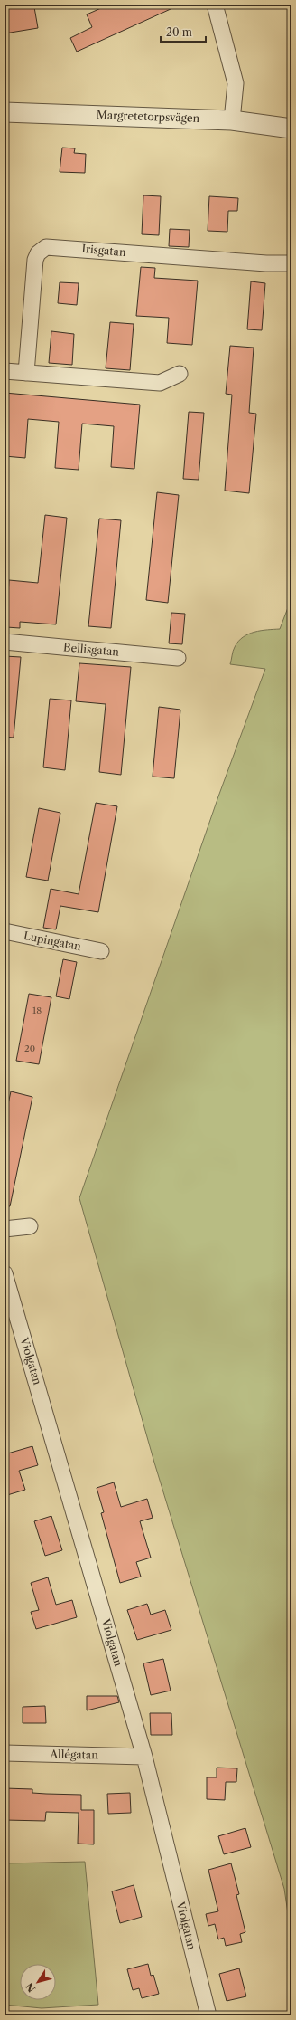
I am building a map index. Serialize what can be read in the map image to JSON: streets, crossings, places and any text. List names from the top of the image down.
{
  "streets": {
    "street": [
      "Margretetorpsvägen",
      "Irisgatan",
      "Bellisgatan",
      "Lupingatan",
      "Violgatan",
      "Allégatan"
    ]
  },
  "crossings": [
    ["Violgatan", "Allégatan"]
  ],
  "house_numbers": ["18", "20"],
  "scale_bar": "20 m",
  "north": "bottom left"
}
